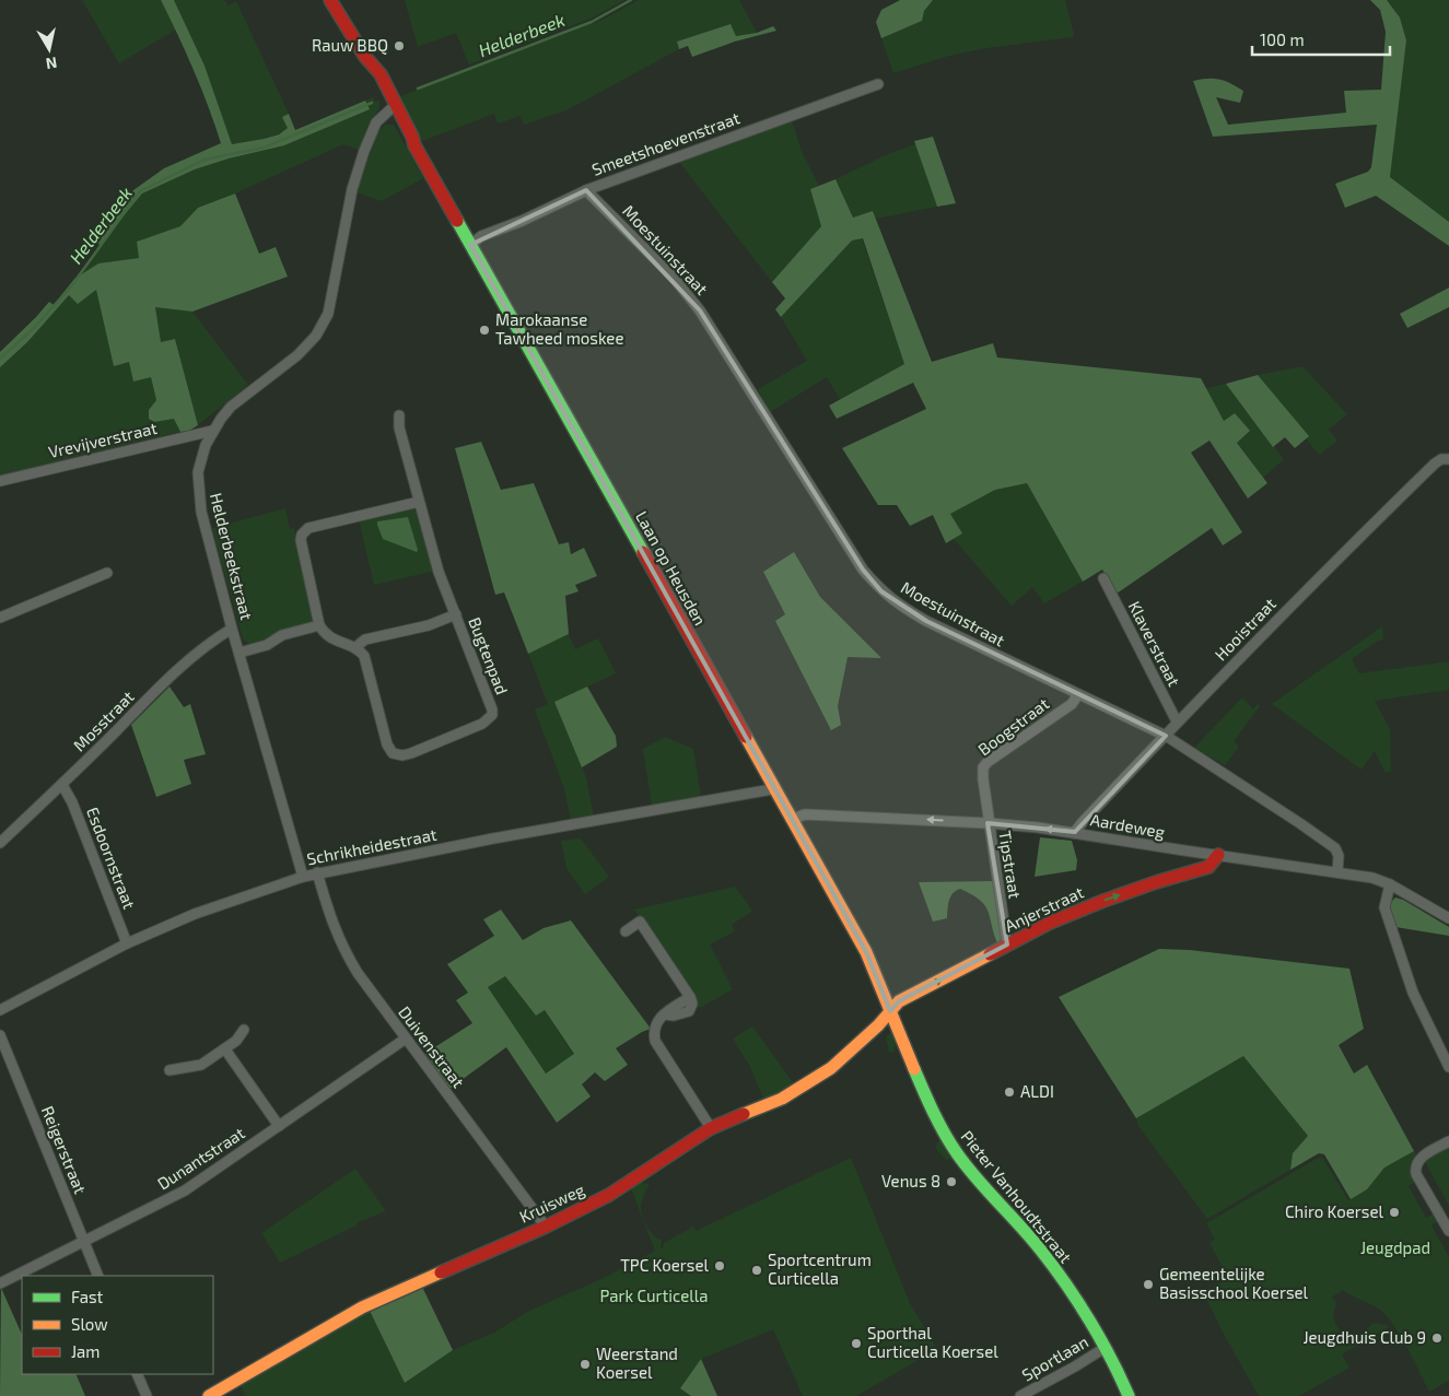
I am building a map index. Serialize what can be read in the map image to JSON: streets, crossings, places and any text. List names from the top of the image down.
{
  "streets": {
    "street": [
      "Smeetshoevenstraat",
      "Moestuinstraat",
      "Vrevijverstraat",
      "Helderbeekstraat",
      "Laan op Heusden",
      "Hooistraat",
      "Klaverstraat",
      "Bugtenpad",
      "Mosstraat",
      "Boogstraat",
      "Aardeweg",
      "Schrikheidestraat",
      "Esdoornstraat",
      "Tipstraat",
      "Anjerstraat",
      "Duivenstraat",
      "Reigerstraat",
      "Dunantstraat",
      "Pieter Vanhoudtstraat",
      "Kruisweg",
      "Sportlaan"
    ]
  },
  "crossings": [
    ["Smeetshoevenstraat", "Moestuinstraat"],
    ["Smeetshoevenstraat", "Laan op Heusden"],
    ["Moestuinstraat", "Hooistraat"],
    ["Moestuinstraat", "Boogstraat"],
    ["Moestuinstraat", "Aardeweg"],
    ["Vrevijverstraat", "Helderbeekstraat"],
    ["Helderbeekstraat", "Laan op Heusden"],
    ["Helderbeekstraat", "Mosstraat"],
    ["Helderbeekstraat", "Schrikheidestraat"],
    ["Laan op Heusden", "Aardeweg"],
    ["Laan op Heusden", "Schrikheidestraat"],
    ["Laan op Heusden", "Anjerstraat"],
    ["Laan op Heusden", "Pieter Vanhoudtstraat"],
    ["Laan op Heusden", "Kruisweg"],
    ["Hooistraat", "Klaverstraat"],
    ["Hooistraat", "Aardeweg"],
    ["Mosstraat", "Esdoornstraat"],
    ["Boogstraat", "Aardeweg"],
    ["Boogstraat", "Tipstraat"],
    ["Aardeweg", "Tipstraat"],
    ["Aardeweg", "Anjerstraat"],
    ["Schrikheidestraat", "Esdoornstraat"],
    ["Schrikheidestraat", "Duivenstraat"],
    ["Tipstraat", "Anjerstraat"],
    ["Anjerstraat", "Pieter Vanhoudtstraat"],
    ["Anjerstraat", "Kruisweg"],
    ["Duivenstraat", "Dunantstraat"],
    ["Duivenstraat", "Kruisweg"],
    ["Reigerstraat", "Dunantstraat"],
    ["Pieter Vanhoudtstraat", "Kruisweg"],
    ["Pieter Vanhoudtstraat", "Sportlaan"]
  ],
  "one_way": ["Aardeweg", "Anjerstraat"],
  "water": ["Helderbeek"],
  "parks": ["Jeugdpad", "Park Curticella"],
  "places": [
    "Rauw BBQ",
    "Marokaanse Tawheed moskee",
    "ALDI",
    "Venus 8",
    "Chiro Koersel",
    "TPC Koersel",
    "Sportcentrum Curticella",
    "Gemeentelijke Basisschool Koersel",
    "Jeugdhuis Club 9",
    "Sporthal Curticella Koersel",
    "Weerstand Koersel"
  ],
  "legend": ["Fast", "Slow", "Jam"],
  "scale_bar": "100 m",
  "north": "bottom"
}
